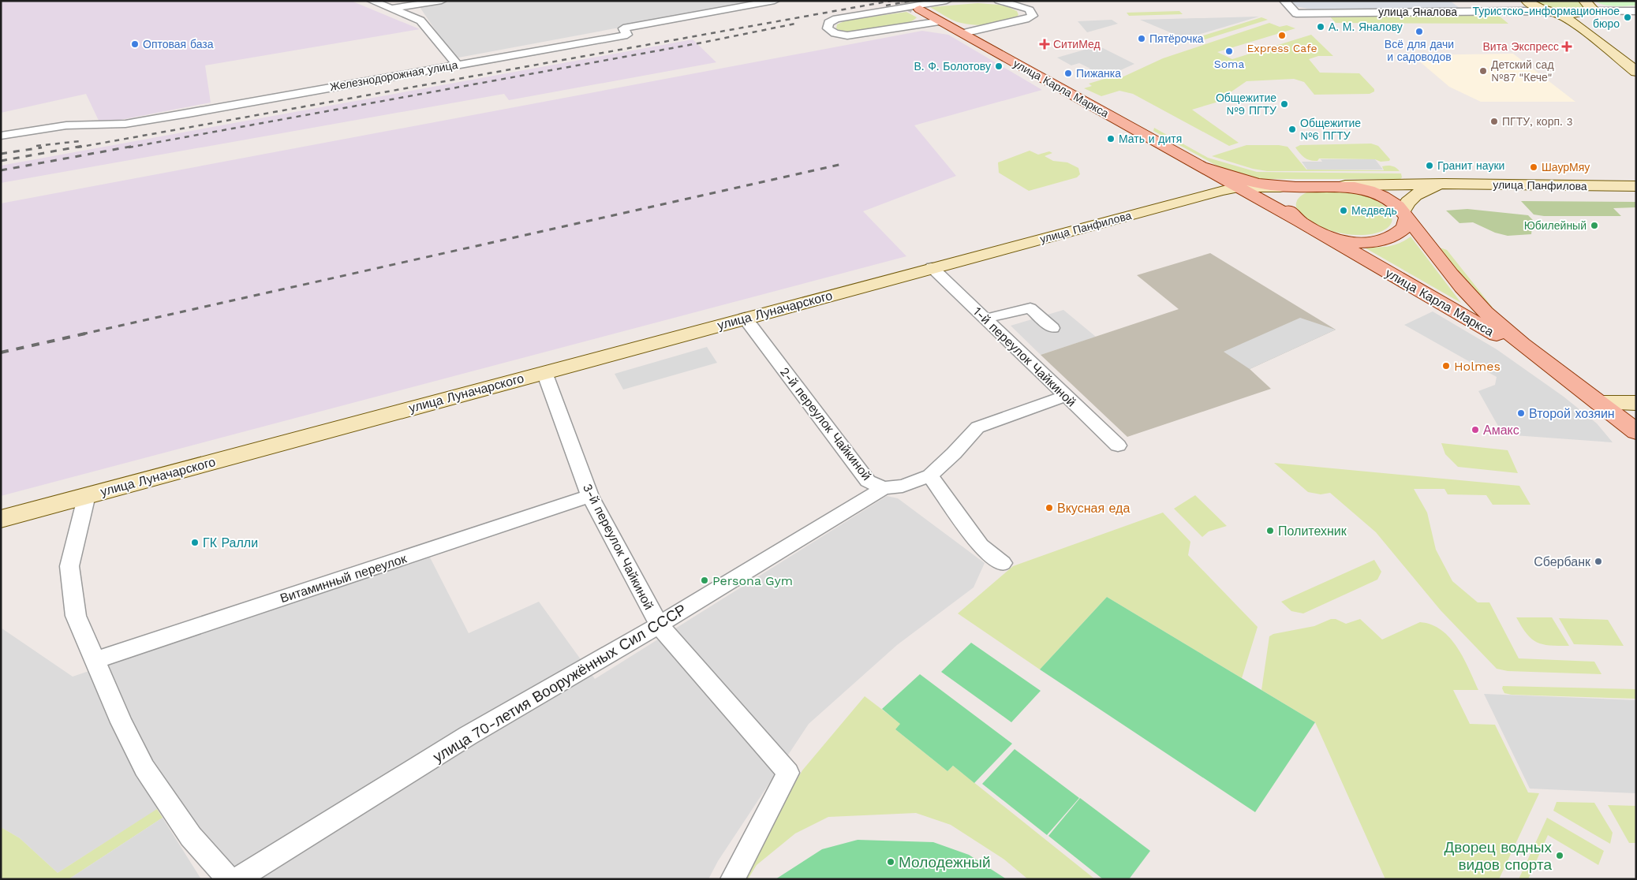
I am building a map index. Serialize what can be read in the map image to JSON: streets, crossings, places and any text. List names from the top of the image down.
{
  "streets": {
    "main road": ["улица Карла Маркса", "улица Панфилова", "улица Луначарского"],
    "street": [
      "улица Яналова",
      "Железнодорожная улица",
      "1-й переулок Чайкиной",
      "2-й переулок Чайкиной",
      "3-й переулок Чайкиной",
      "Витаминный переулок",
      "улица 70-летия Вооружённых Сил СССР"
    ]
  },
  "crossings": [
    ["улица Карла Маркса", "улица Панфилова"],
    ["улица Панфилова", "улица Луначарского"],
    ["улица Панфилова", "1-й переулок Чайкиной"],
    ["улица Луначарского", "1-й переулок Чайкиной"],
    ["улица Луначарского", "2-й переулок Чайкиной"],
    ["улица Луначарского", "3-й переулок Чайкиной"],
    ["2-й переулок Чайкиной", "улица 70-летия Вооружённых Сил СССР"],
    ["3-й переулок Чайкиной", "Витаминный переулок"],
    ["3-й переулок Чайкиной", "улица 70-летия Вооружённых Сил СССР"]
  ],
  "places": {
    "other": [
      "Туристско-информационное бюро",
      "А. М. Яналову",
      "Всё для дачи и садоводов",
      "Express Cafe",
      "Пятёрочка",
      "Оптовая база",
      "Soma",
      "В. Ф. Болотову",
      "Детский сад №87 \"Кече\"",
      "Пижанка",
      "Общежитие №9 ПГТУ",
      "ПГТУ, корп. 3",
      "Общежитие №6 ПГТУ",
      "Мать и дитя",
      "Гранит науки",
      "ШаурМяу",
      "Медведь",
      "Юбилейный",
      "Holmes",
      "Второй хозяин",
      "Амакс",
      "Вкусная еда",
      "Политехник",
      "ГК Ралли",
      "Сбербанк",
      "Persona Gym",
      "Дворец водных видов спорта",
      "Молодежный"
    ],
    "health": ["СитиМед", "Вита Экспресс"]
  }
}
